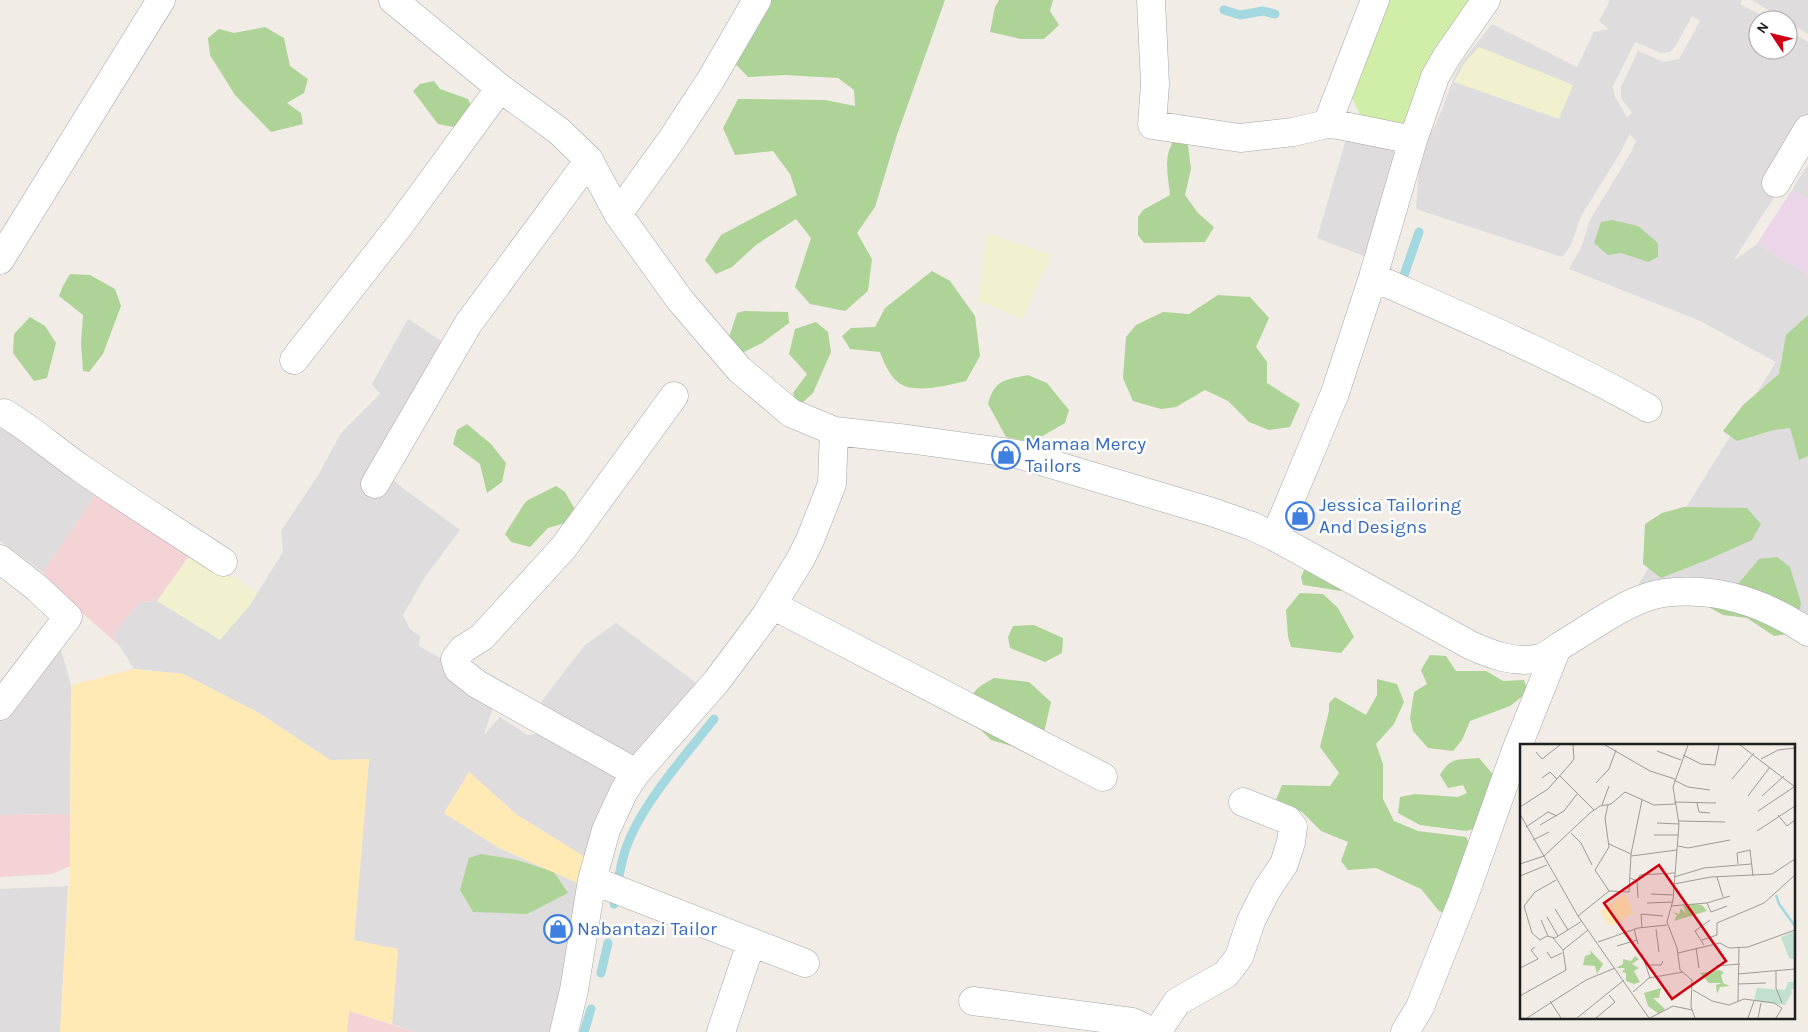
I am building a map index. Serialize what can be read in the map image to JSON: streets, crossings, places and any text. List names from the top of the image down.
{
  "places": {
    "shop": ["Mamaa Mercy Tailors", "Jessica Tailoring And Designs", "Nabantazi Tailor"]
  },
  "north": "top left"
}
